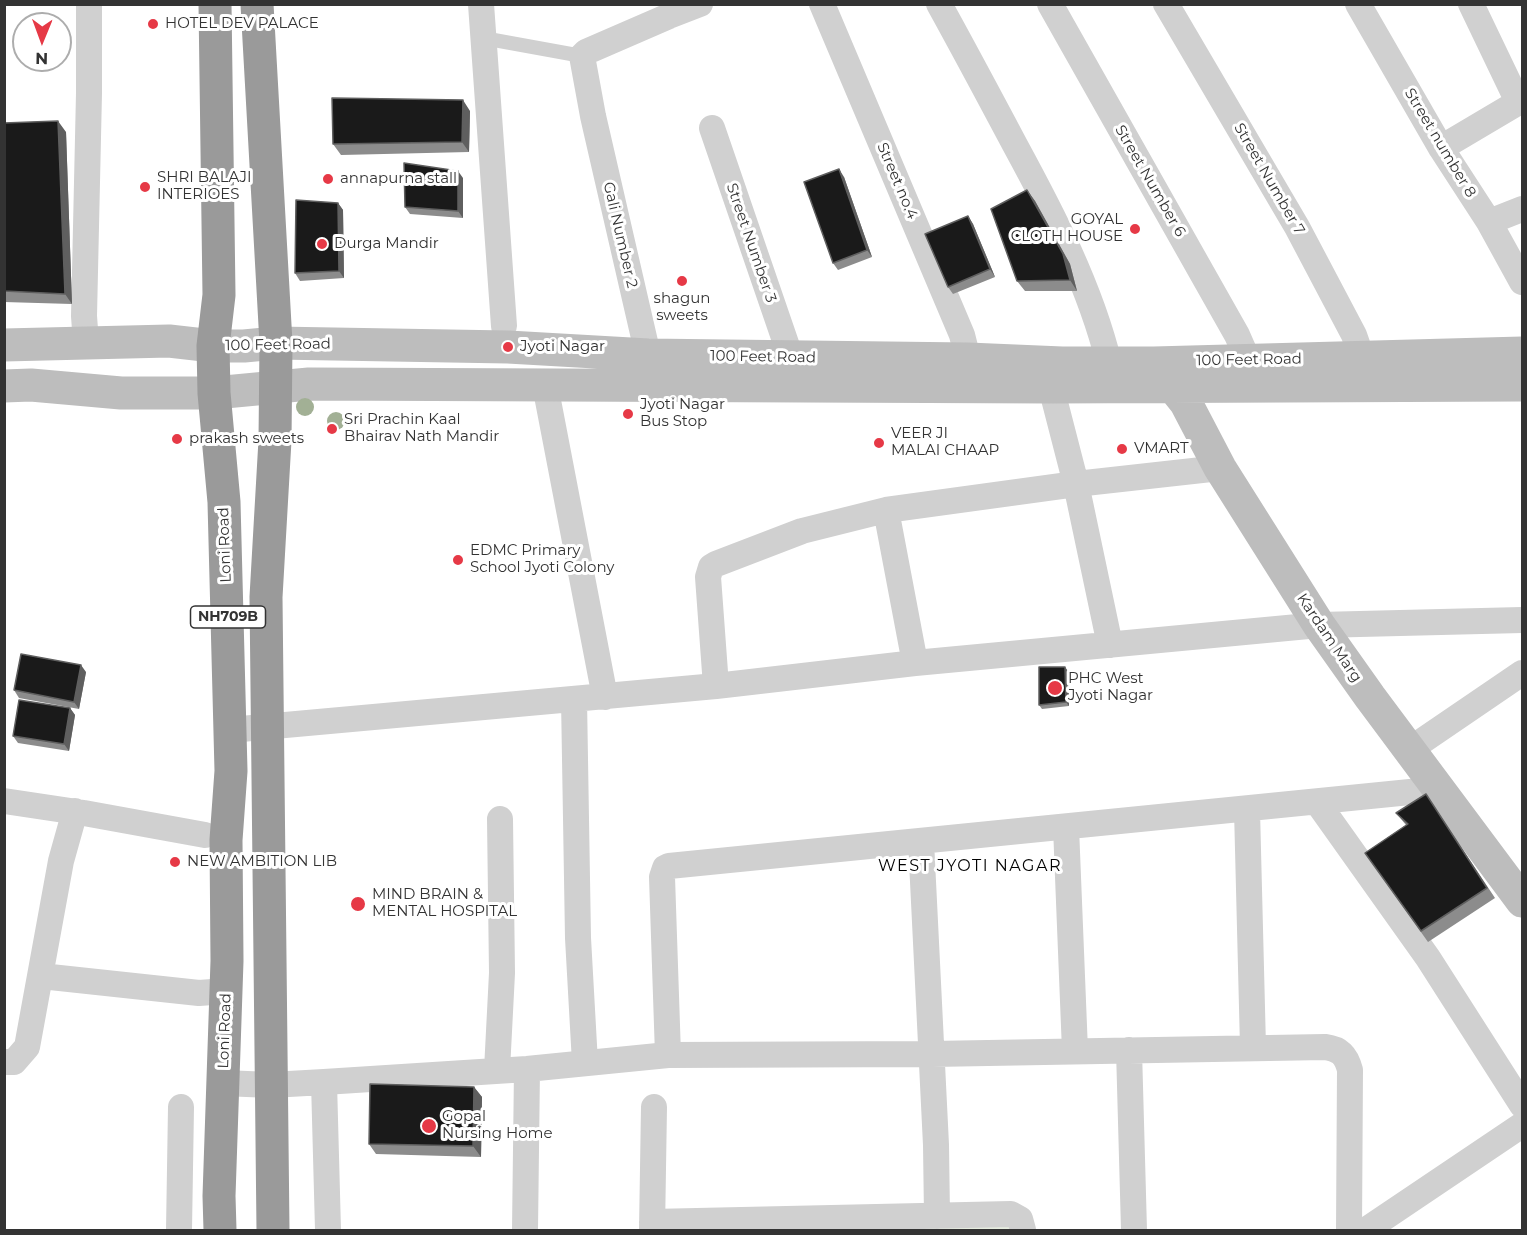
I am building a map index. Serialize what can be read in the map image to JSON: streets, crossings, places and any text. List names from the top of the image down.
{
  "streets": {
    "highway": ["Loni Road", "NH709B"],
    "main road": ["100 Feet Road", "Kardam Marg"],
    "street": [
      "Street number 8",
      "Street Number 7",
      "Street no.4",
      "Street Number 6",
      "Gali Number 2",
      "Street Number 3"
    ]
  },
  "crossings": [
    ["Street Number 7", "100 Feet Road"],
    ["Street no.4", "100 Feet Road"],
    ["Street Number 6", "100 Feet Road"],
    ["Gali Number 2", "100 Feet Road"],
    ["Street Number 3", "100 Feet Road"],
    ["100 Feet Road", "Loni Road"],
    ["100 Feet Road", "NH709B"],
    ["100 Feet Road", "Kardam Marg"]
  ],
  "districts": ["WEST JYOTI NAGAR"],
  "places": [
    "HOTEL DEV PALACE",
    "annapurna stall",
    "SHRI BALAJI INTERIOES",
    "GOYAL CLOTH HOUSE",
    "Durga Mandir",
    "shagun sweets",
    "Jyoti Nagar",
    "Jyoti Nagar Bus Stop",
    "Sri Prachin Kaal Bhairav Nath Mandir",
    "prakash sweets",
    "VEER JI MALAI CHAAP",
    "VMART",
    "EDMC Primary School Jyoti Colony",
    "PHC West Jyoti Nagar",
    "NEW AMBITION LIB",
    "MIND BRAIN & MENTAL HOSPITAL",
    "Gopal Nursing Home"
  ],
  "north": "bottom"
}
